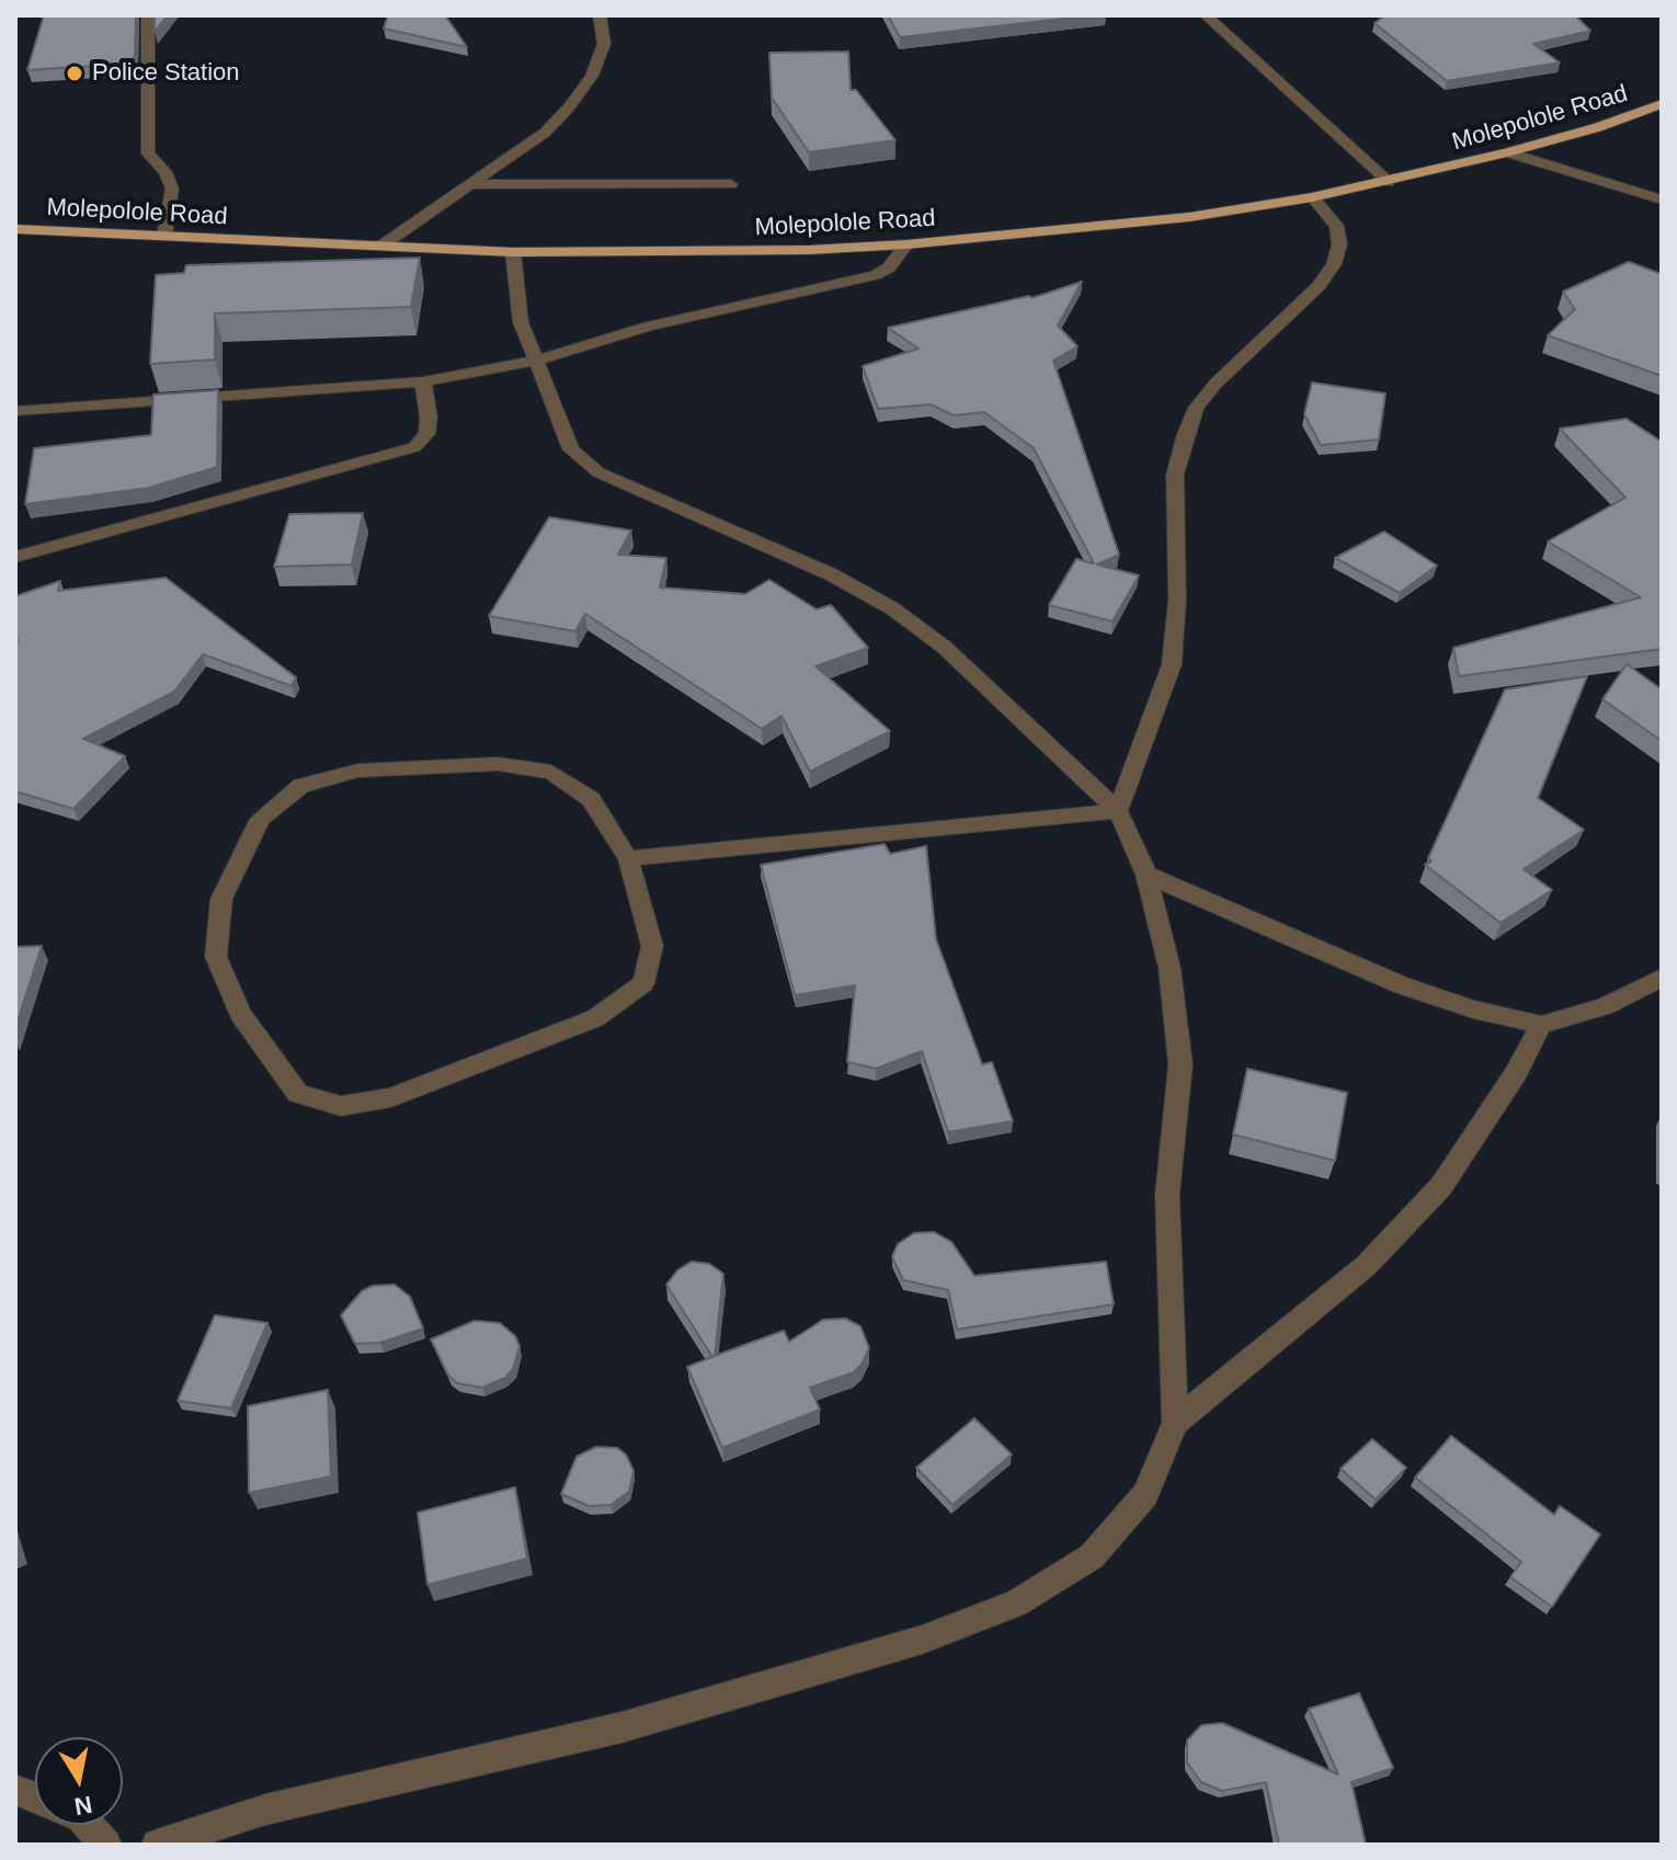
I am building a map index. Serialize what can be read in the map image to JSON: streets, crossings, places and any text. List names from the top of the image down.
{
  "streets": {
    "main road": ["Molepolole Road"]
  },
  "places": ["Police Station"],
  "north": "bottom"
}
